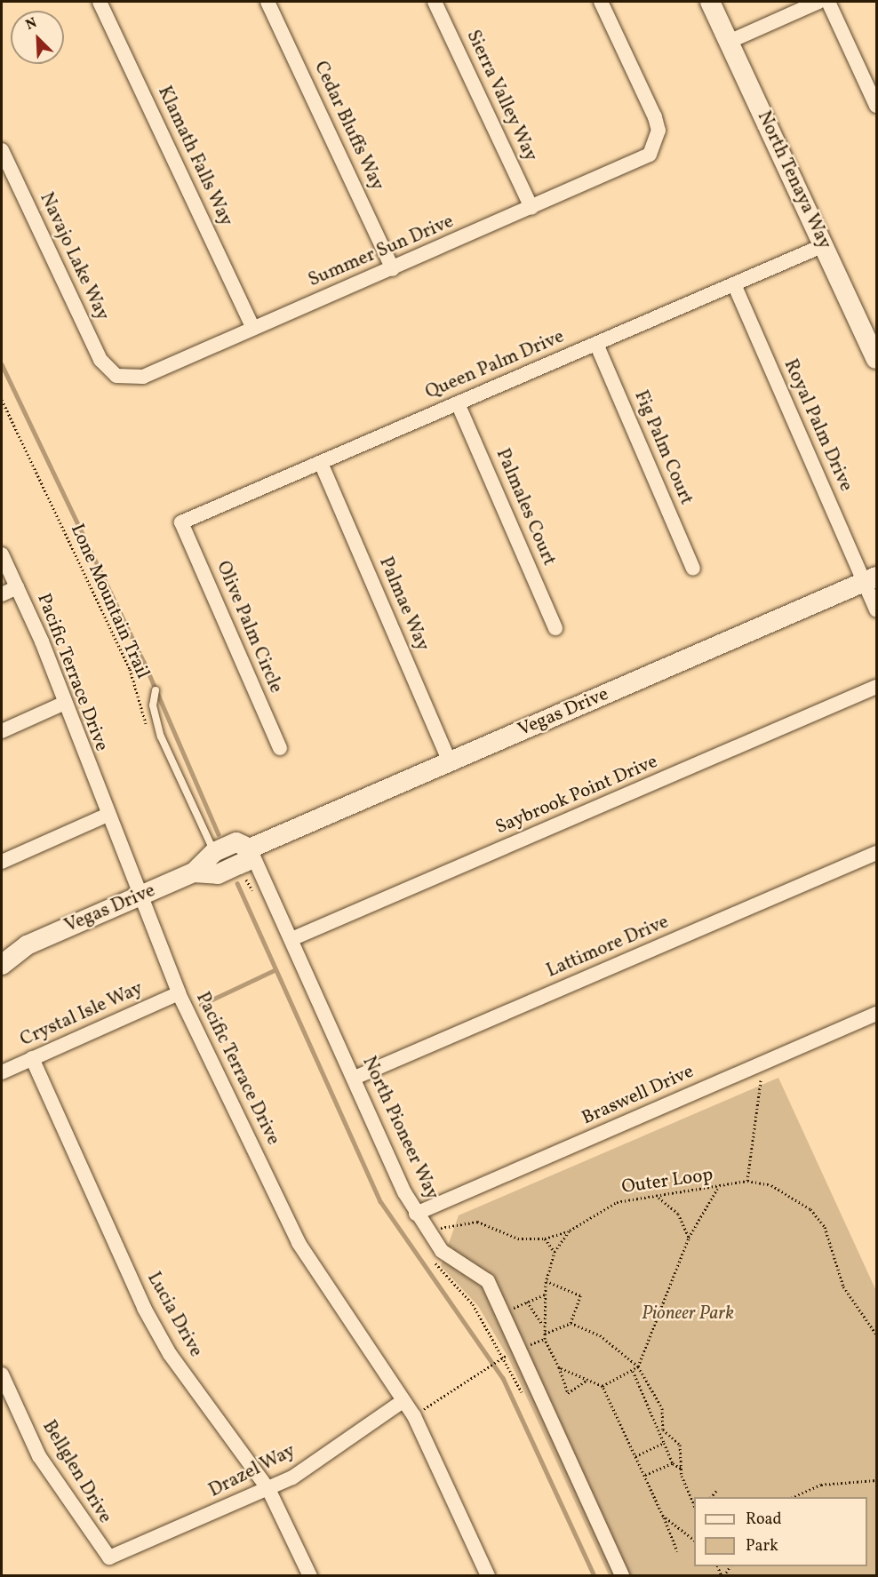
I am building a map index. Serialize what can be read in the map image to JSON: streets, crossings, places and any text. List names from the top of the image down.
{
  "streets": {
    "main road": ["North Tenaya Way", "Vegas Drive"],
    "street": [
      "Sierra Valley Way",
      "Cedar Bluffs Way",
      "Klamath Falls Way",
      "Summer Sun Drive",
      "Navajo Lake Way",
      "Queen Palm Drive",
      "Royal Palm Drive",
      "Fig Palm Court",
      "Palmales Court",
      "Palmae Way",
      "Olive Palm Circle",
      "Pacific Terrace Drive",
      "Saybrook Point Drive",
      "Lattimore Drive",
      "Crystal Isle Way",
      "Braswell Drive",
      "North Pioneer Way",
      "Lucia Drive",
      "Drazel Way",
      "Bellglen Drive"
    ],
    "path": ["Lone Mountain Trail", "Outer Loop"]
  },
  "crossings": [
    ["Sierra Valley Way", "Summer Sun Drive"],
    ["Cedar Bluffs Way", "Summer Sun Drive"],
    ["Klamath Falls Way", "Summer Sun Drive"],
    ["North Tenaya Way", "Queen Palm Drive"],
    ["Summer Sun Drive", "Navajo Lake Way"],
    ["Queen Palm Drive", "Royal Palm Drive"],
    ["Queen Palm Drive", "Fig Palm Court"],
    ["Queen Palm Drive", "Palmales Court"],
    ["Queen Palm Drive", "Palmae Way"],
    ["Queen Palm Drive", "Olive Palm Circle"],
    ["Royal Palm Drive", "Vegas Drive"],
    ["Palmae Way", "Vegas Drive"],
    ["Pacific Terrace Drive", "Vegas Drive"],
    ["Pacific Terrace Drive", "Crystal Isle Way"],
    ["Pacific Terrace Drive", "Drazel Way"],
    ["Vegas Drive", "North Pioneer Way"],
    ["Saybrook Point Drive", "North Pioneer Way"],
    ["Lattimore Drive", "North Pioneer Way"],
    ["Crystal Isle Way", "Lucia Drive"],
    ["Braswell Drive", "North Pioneer Way"],
    ["Lucia Drive", "Drazel Way"],
    ["Drazel Way", "Bellglen Drive"]
  ],
  "parks": ["Pioneer Park"],
  "legend": ["Road", "Park"],
  "north": "top left"
}
